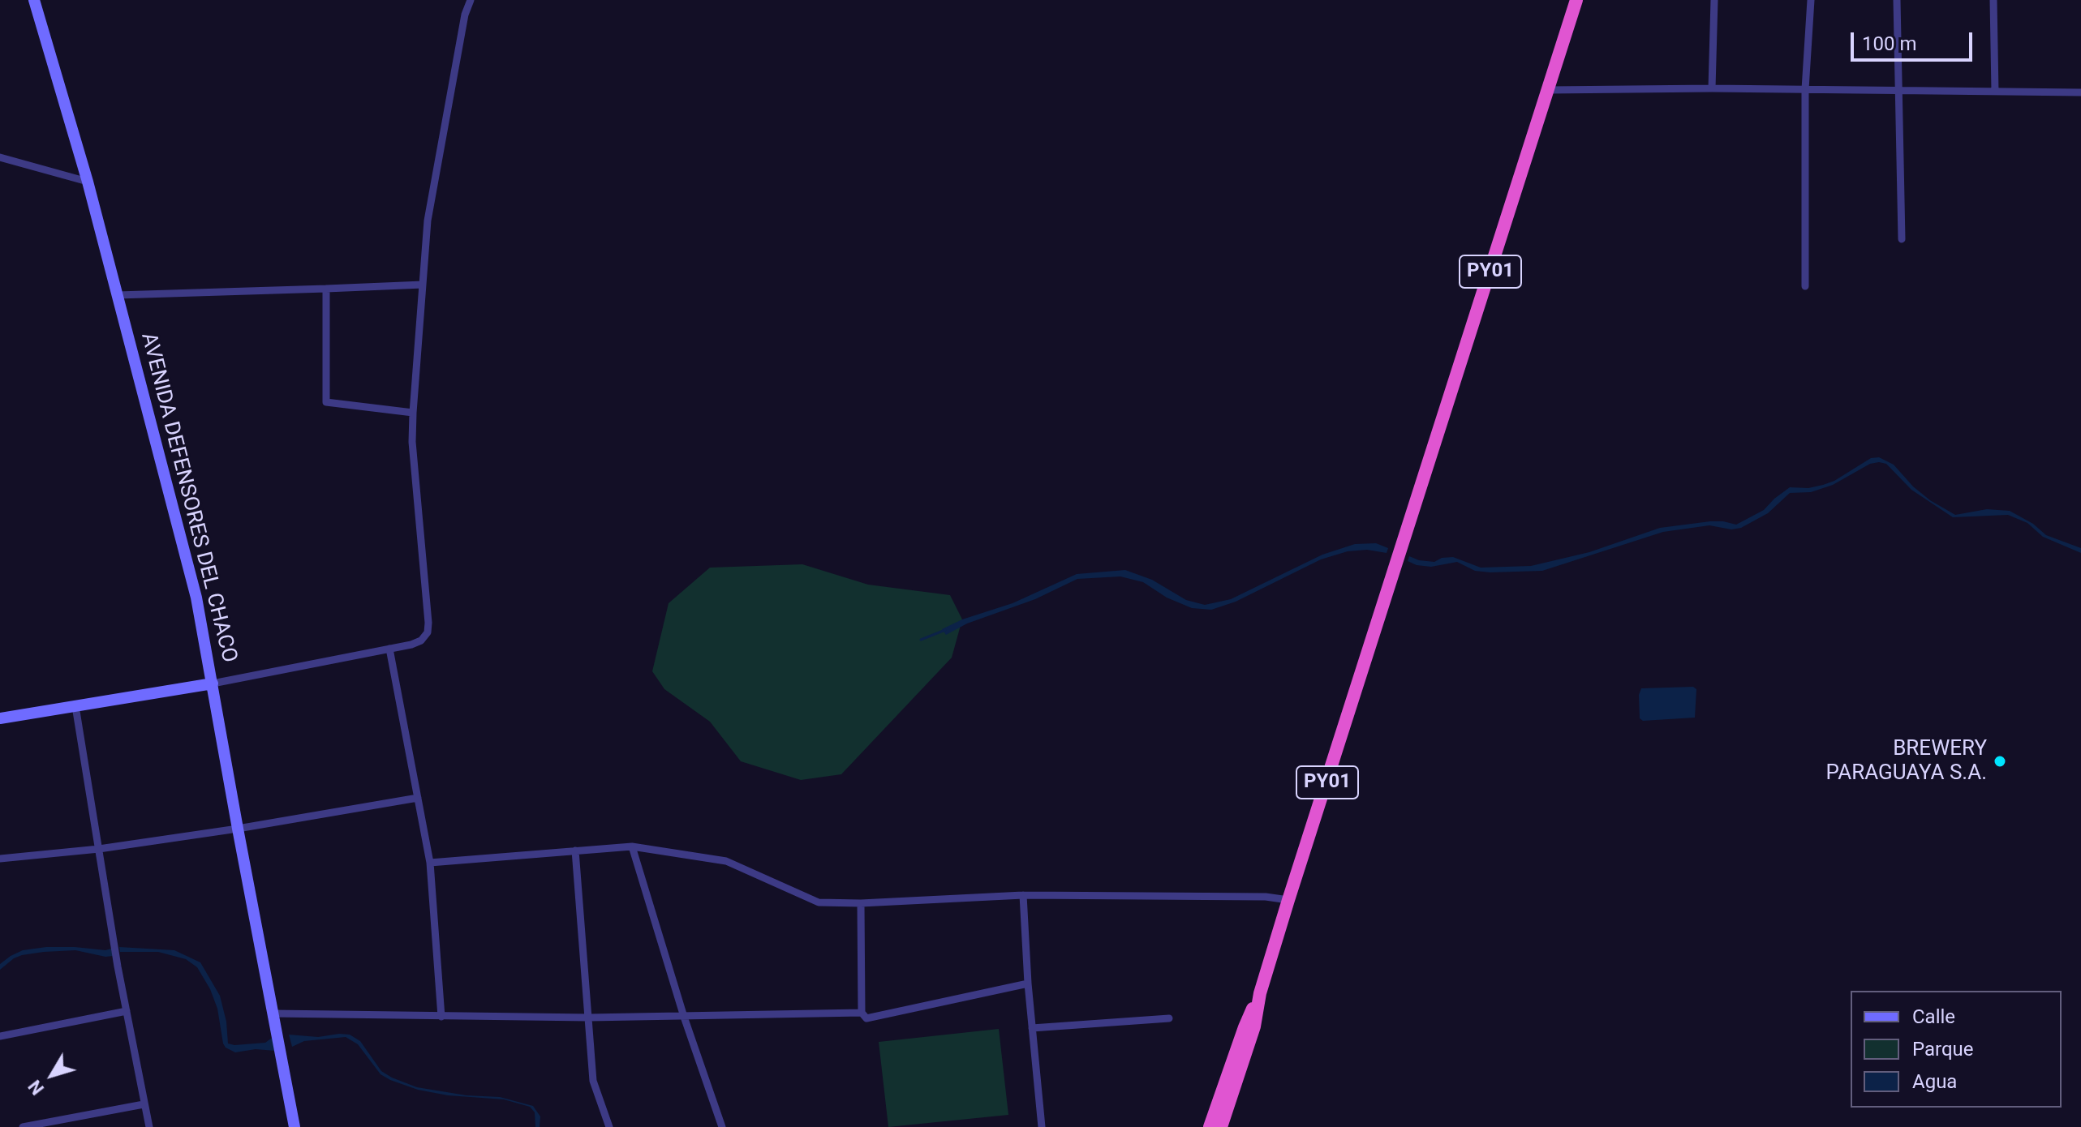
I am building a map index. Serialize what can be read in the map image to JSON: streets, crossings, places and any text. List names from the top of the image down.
{
  "streets": {
    "highway": ["PY01"],
    "main road": ["AVENIDA DEFENSORES DEL CHACO"]
  },
  "places": ["BREWERY PARAGUAYA S.A."],
  "legend": ["Calle", "Parque", "Agua"],
  "scale_bar": "100 m",
  "north": "bottom left"
}
